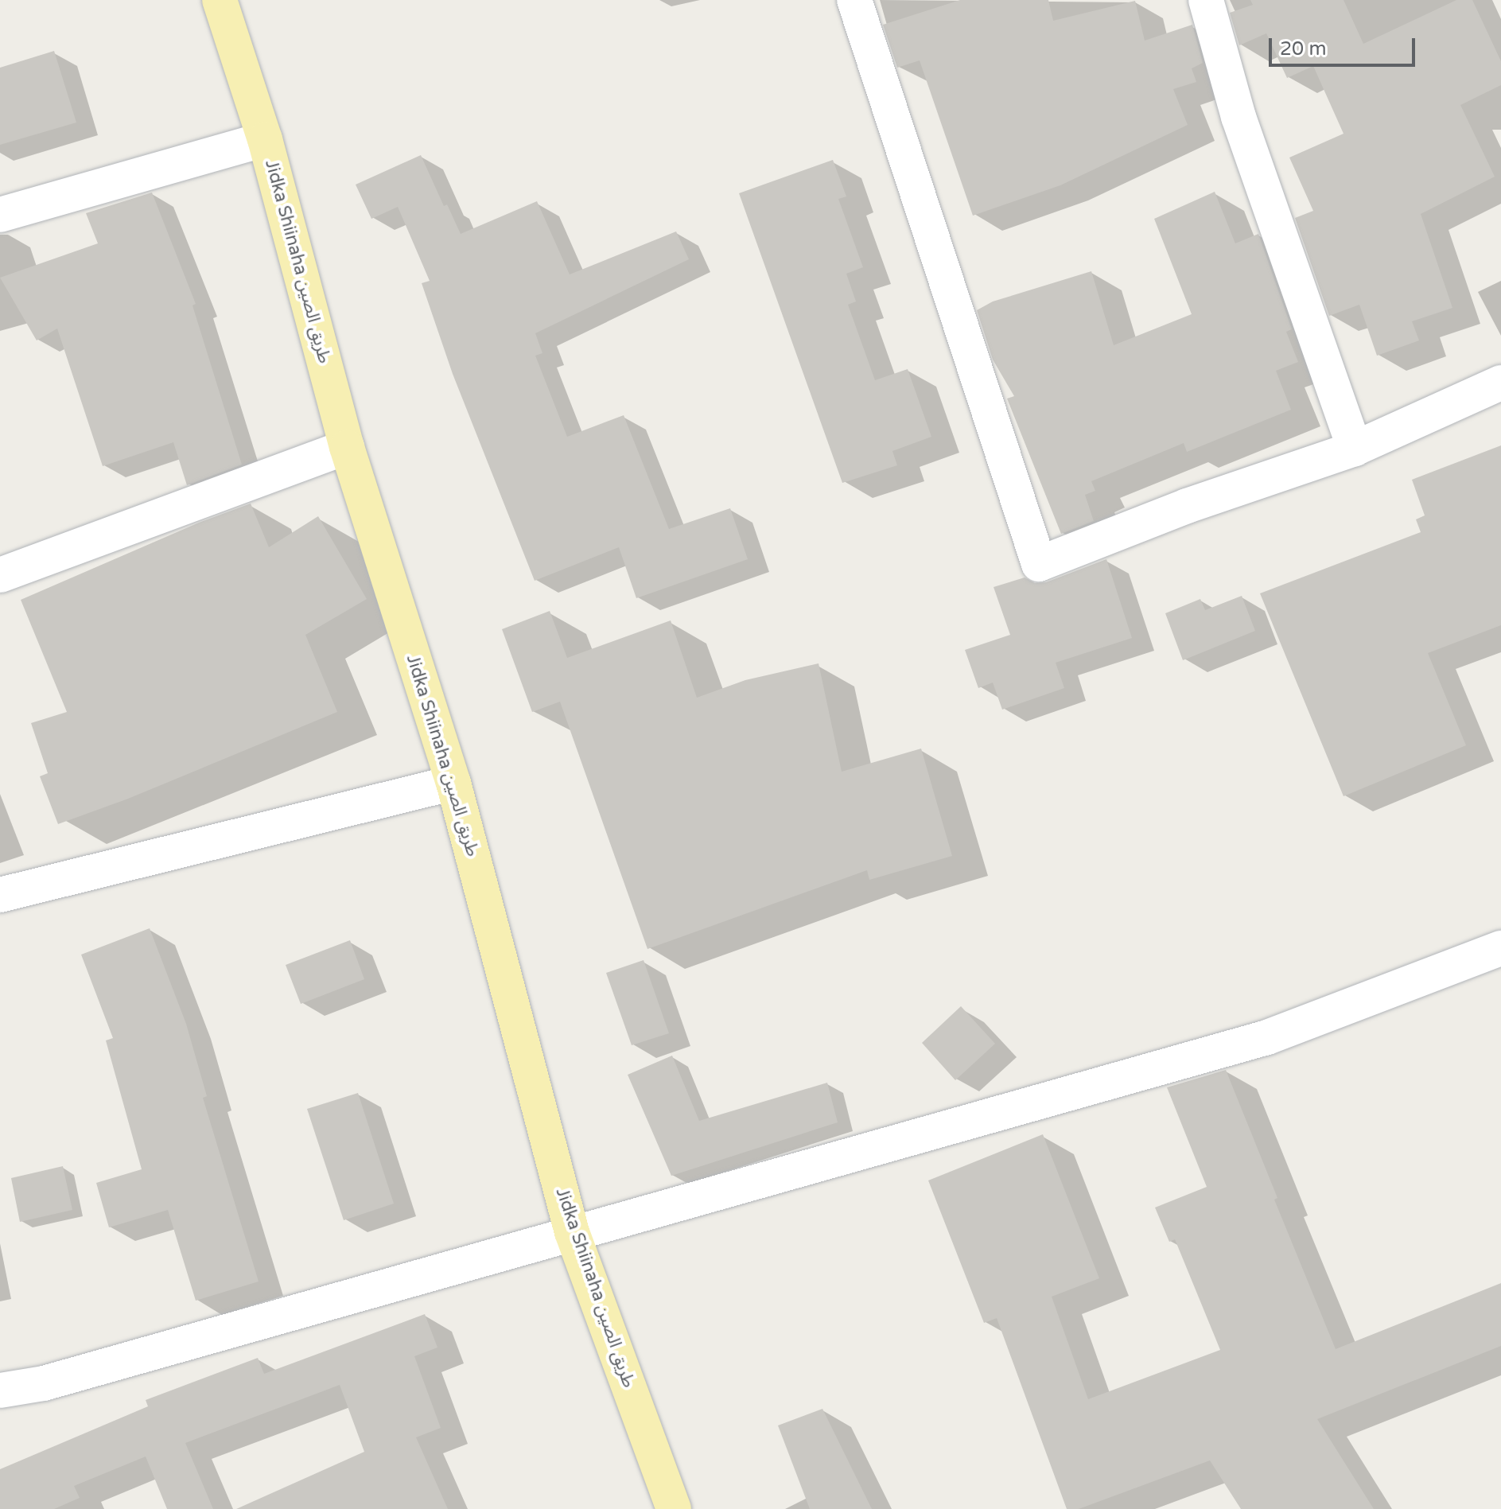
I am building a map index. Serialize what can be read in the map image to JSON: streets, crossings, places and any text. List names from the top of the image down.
{
  "streets": {
    "main road": ["Jidka Shiinaha طريق الصين"]
  },
  "scale_bar": "20 m"
}
